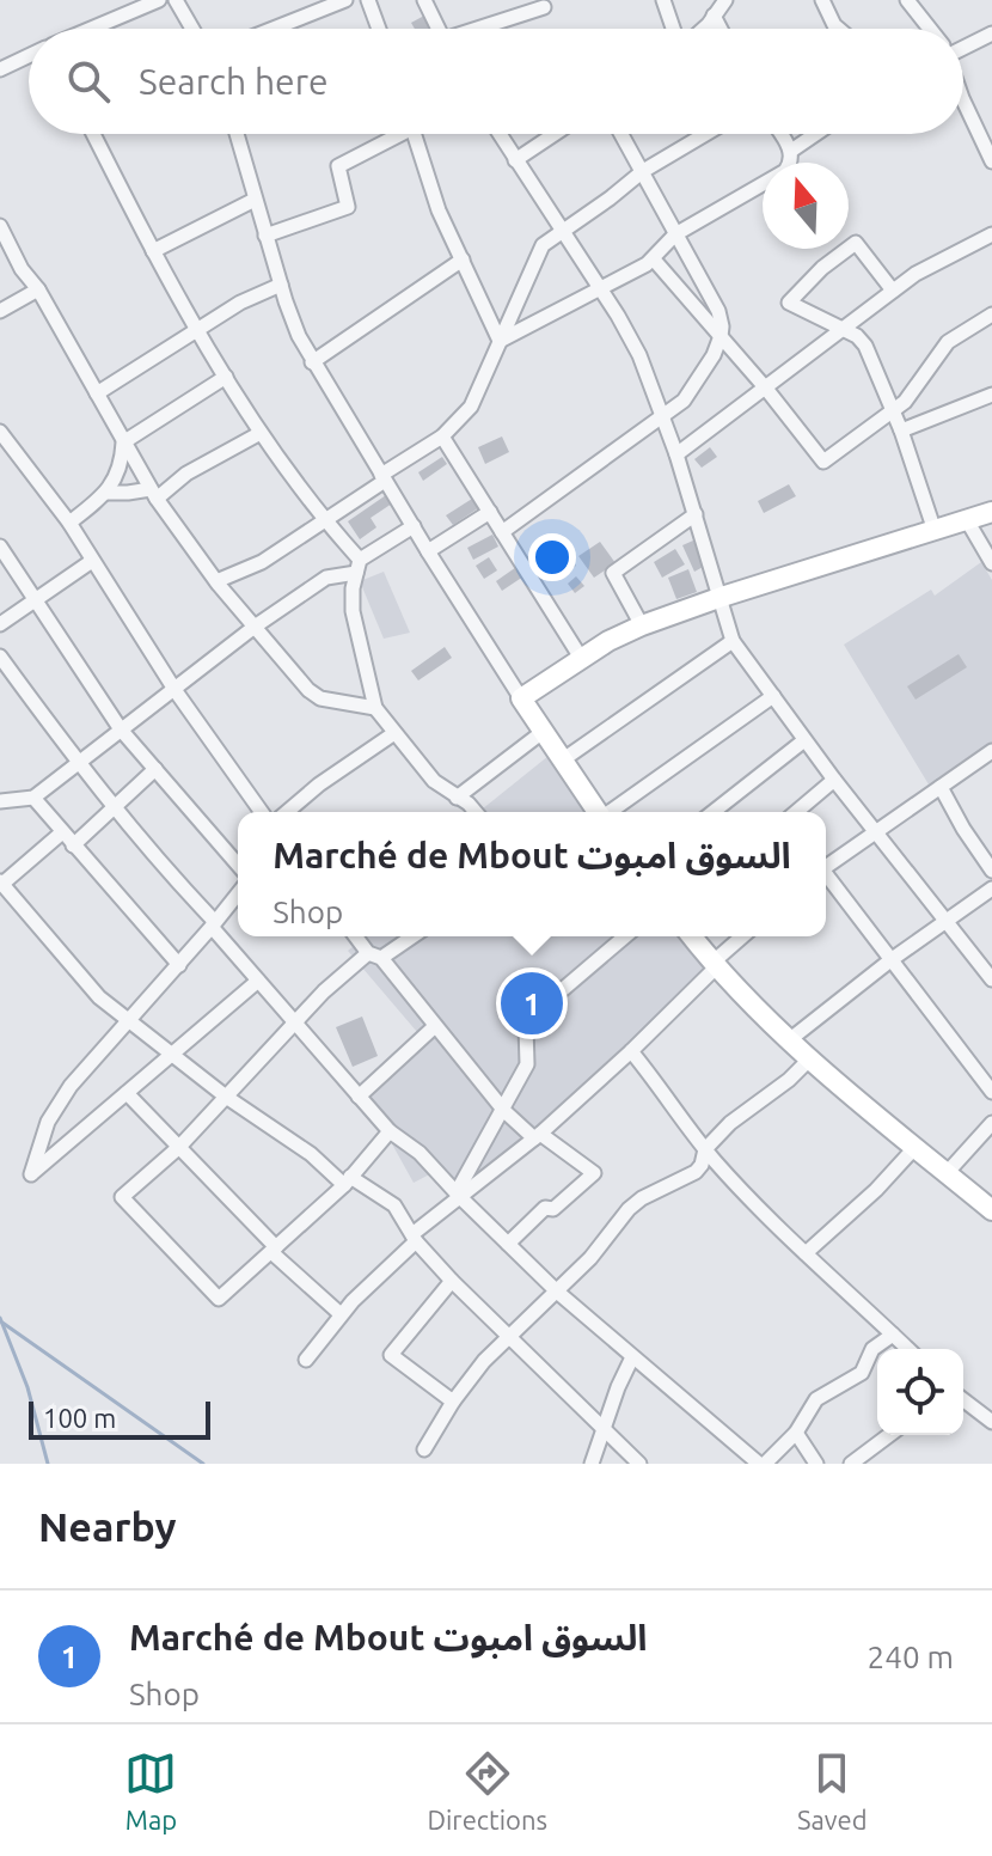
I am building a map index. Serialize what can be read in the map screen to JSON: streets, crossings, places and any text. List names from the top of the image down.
{
  "scale_bar": "100 m",
  "north": "top",
  "page": {
    "search": "Search here",
    "popup": ["Marché de Mbout السوق امبوت", "Shop"],
    "pins": "1",
    "scale": "100 m",
    "heading": "Nearby",
    "list": [
      {
        "mark": "1",
        "name": "Marché de Mbout السوق امبوت",
        "note": "Shop",
        "value": "240 m"
      }
    ],
    "nav": ["Map", "Directions", "Saved"]
  }
}
